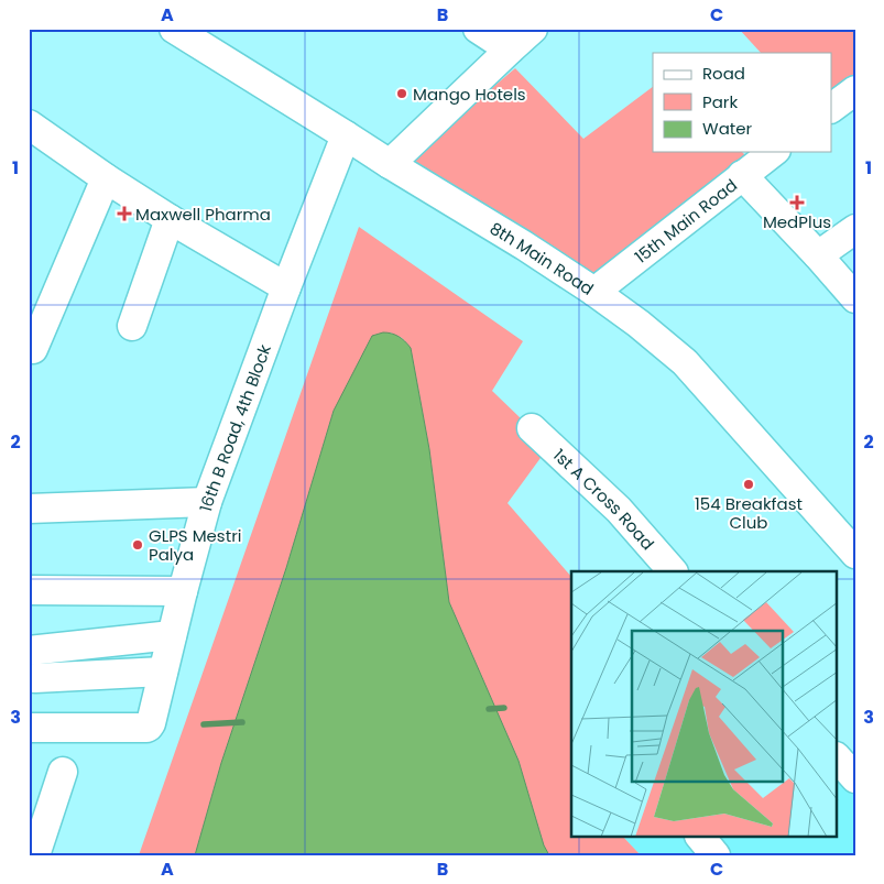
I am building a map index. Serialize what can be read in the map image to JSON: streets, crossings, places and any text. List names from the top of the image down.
{
  "streets": {
    "street": [
      "15th Main Road",
      "8th Main Road",
      "16th B Road, 4th Block",
      "1st A Cross Road"
    ]
  },
  "crossings": [
    ["15th Main Road", "8th Main Road"],
    ["8th Main Road", "16th B Road, 4th Block"]
  ],
  "places": {
    "other": ["Mango Hotels", "154 Breakfast Club", "GLPS Mestri Palya"],
    "health": ["MedPlus", "Maxwell Pharma"]
  },
  "legend": ["Road", "Park", "Water"],
  "grid": {
    "columns": ["A", "B", "C"],
    "rows": ["1", "2", "3"]
  }
}
